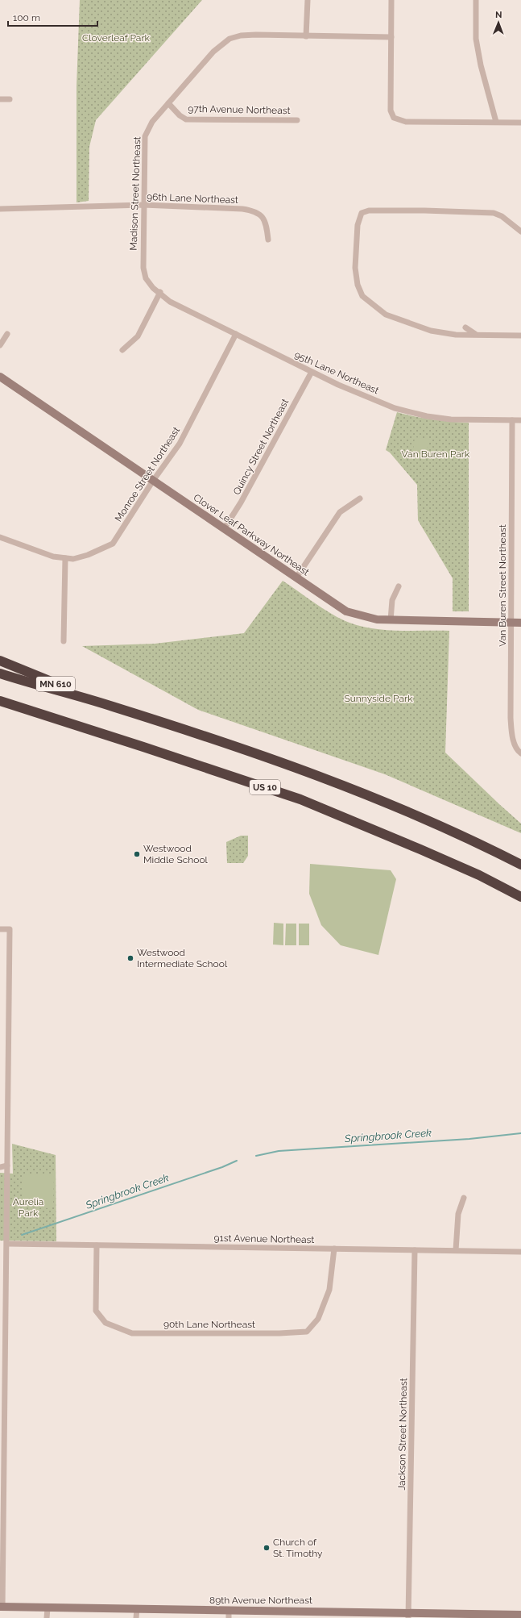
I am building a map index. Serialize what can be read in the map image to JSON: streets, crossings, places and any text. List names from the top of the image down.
{
  "streets": {
    "highway": ["MN 610", "US 10"],
    "street": [
      "97th Avenue Northeast",
      "Madison Street Northeast",
      "96th Lane Northeast",
      "95th Lane Northeast",
      "Quincy Street Northeast",
      "Monroe Street Northeast",
      "Clover Leaf Parkway Northeast",
      "Van Buren Street Northeast",
      "91st Avenue Northeast",
      "90th Lane Northeast",
      "Jackson Street Northeast",
      "89th Avenue Northeast"
    ]
  },
  "crossings": [
    ["97th Avenue Northeast", "Madison Street Northeast"],
    ["Madison Street Northeast", "96th Lane Northeast"],
    ["Madison Street Northeast", "95th Lane Northeast"],
    ["95th Lane Northeast", "Quincy Street Northeast"],
    ["95th Lane Northeast", "Monroe Street Northeast"],
    ["95th Lane Northeast", "Van Buren Street Northeast"],
    ["Quincy Street Northeast", "Clover Leaf Parkway Northeast"],
    ["Monroe Street Northeast", "Clover Leaf Parkway Northeast"],
    ["Clover Leaf Parkway Northeast", "Van Buren Street Northeast"],
    ["91st Avenue Northeast", "90th Lane Northeast"],
    ["91st Avenue Northeast", "Jackson Street Northeast"],
    ["Jackson Street Northeast", "89th Avenue Northeast"]
  ],
  "water": ["Springbrook Creek"],
  "parks": [
    "Cloverleaf Park",
    "Van Buren Park",
    "Sunnyside Park",
    "Aurelia Park"
  ],
  "places": ["Westwood Middle School", "Westwood Intermediate School", "Church of St. Timothy"],
  "scale_bar": "100 m",
  "north": "top"
}
